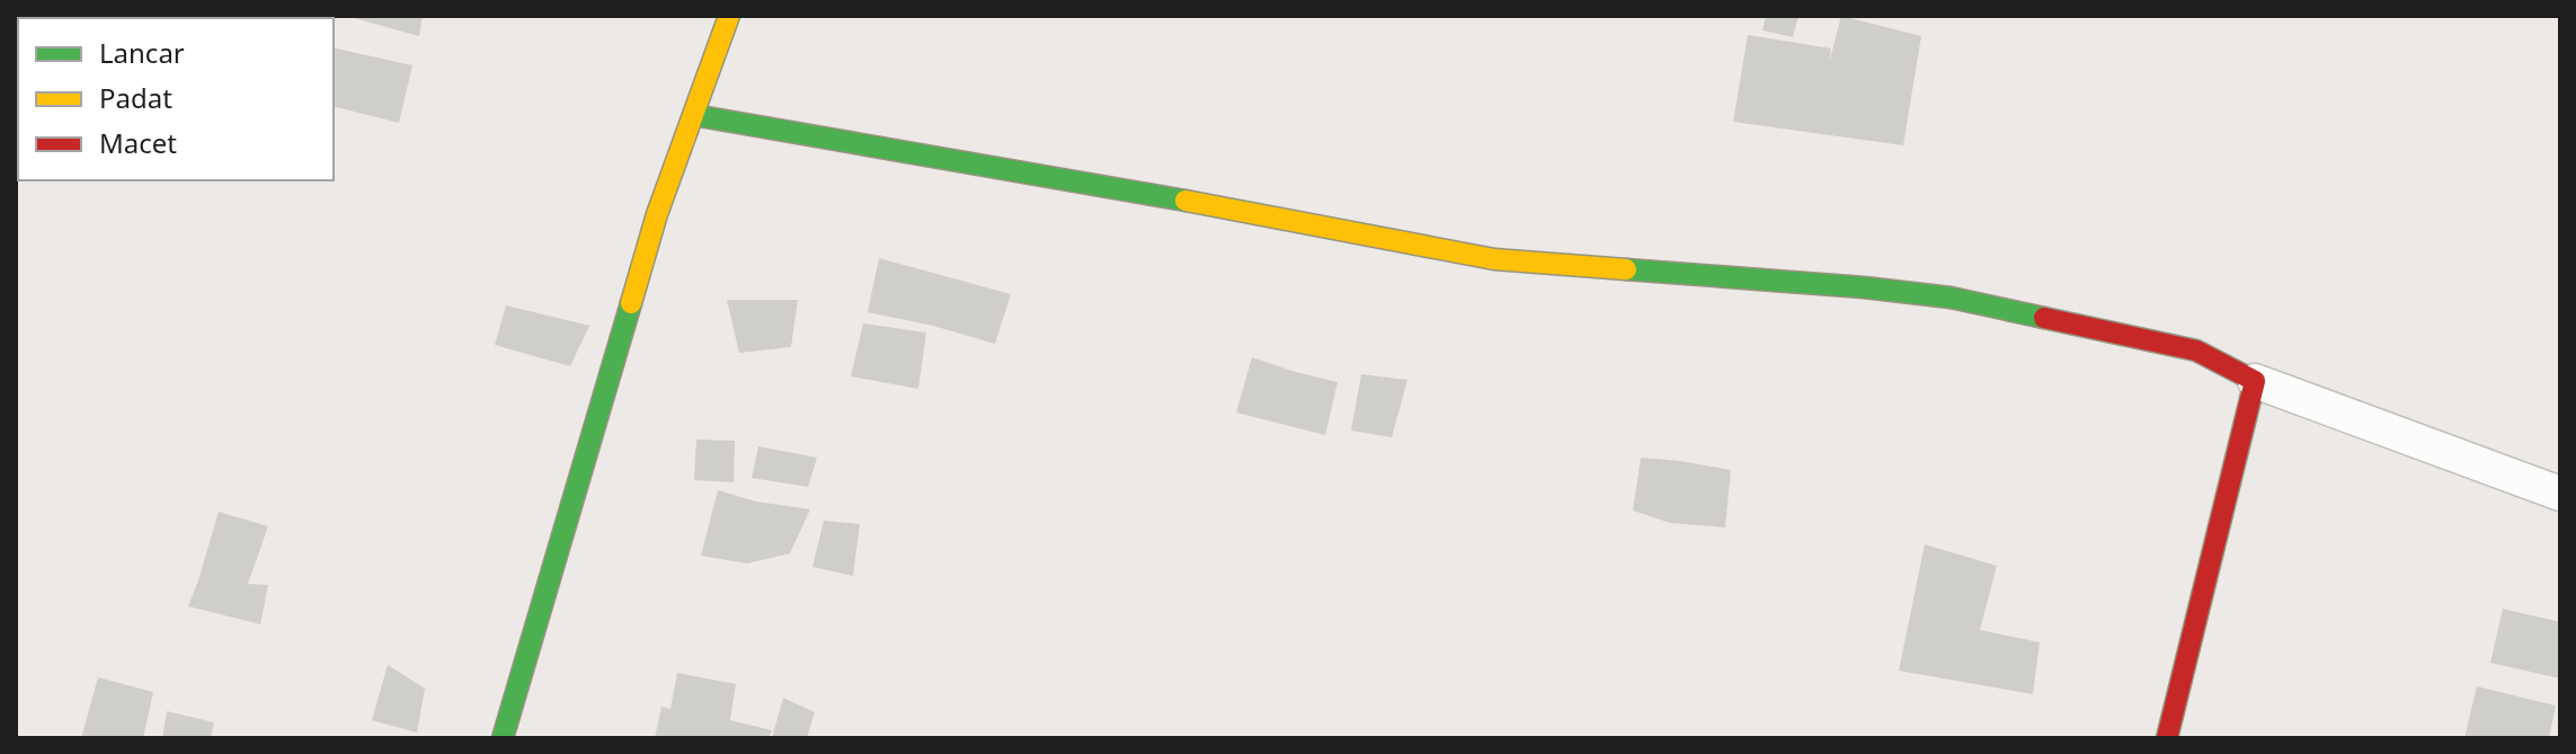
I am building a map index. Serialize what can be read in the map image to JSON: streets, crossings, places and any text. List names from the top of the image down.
{
  "legend": ["Lancar", "Padat", "Macet"]
}
